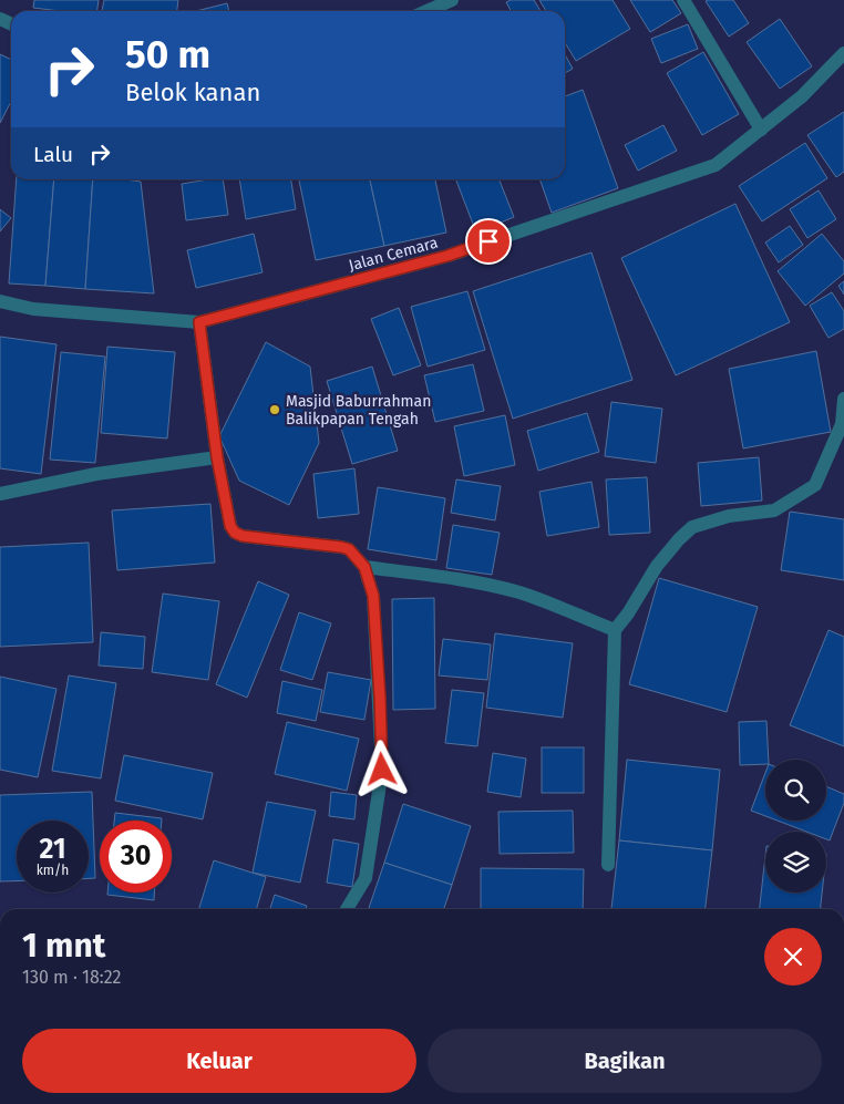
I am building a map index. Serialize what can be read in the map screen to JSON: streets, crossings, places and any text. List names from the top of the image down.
{
  "streets": {
    "street": ["Jalan Cemara"]
  },
  "places": ["Masjid Baburrahman Balikpapan Tengah"],
  "page": {
    "turn": ["50 m", "Belok kanan"],
    "then": "Lalu",
    "speed": "21 km/h",
    "limit": "30",
    "heading": ["1 mnt", "130 m · 18:22"],
    "buttons": ["Keluar", "Bagikan"]
  }
}
